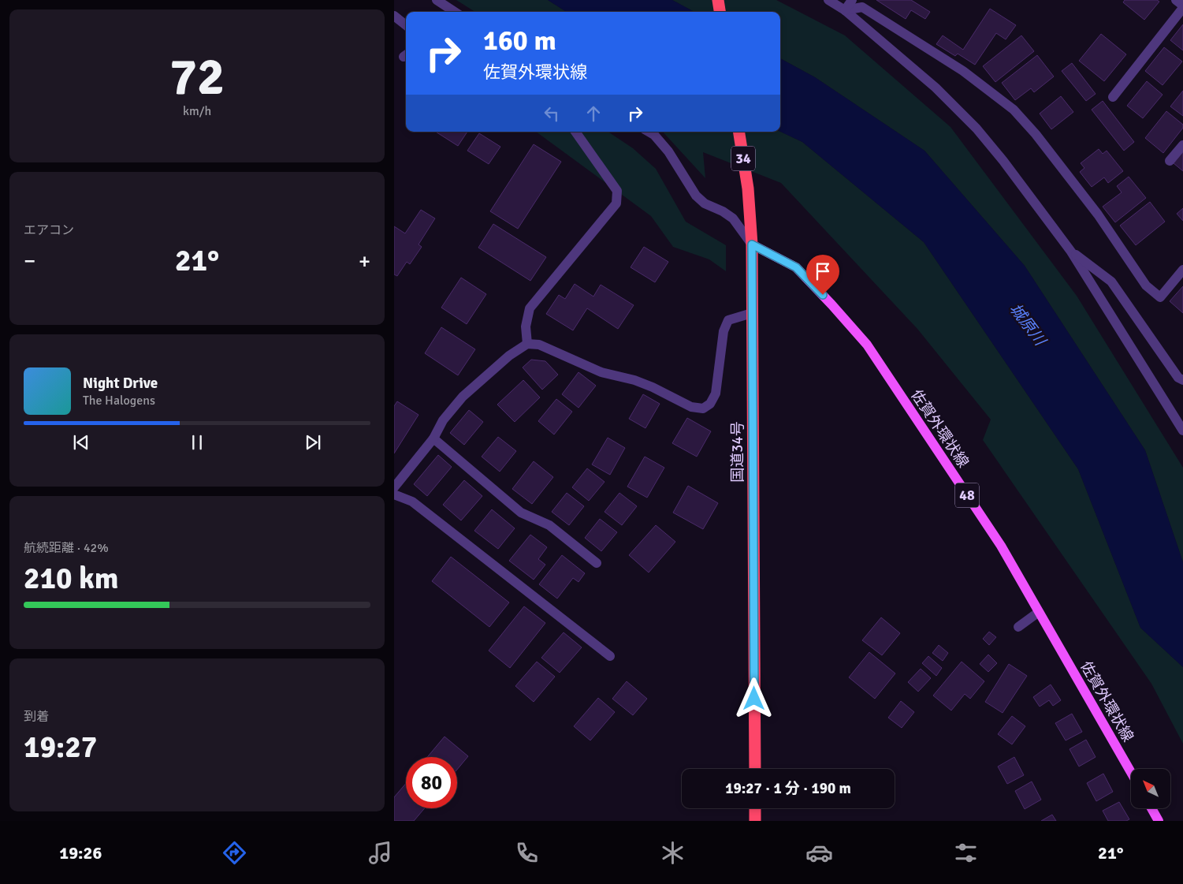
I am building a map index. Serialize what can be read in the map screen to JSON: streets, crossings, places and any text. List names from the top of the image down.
{
  "streets": {
    "highway": ["34", "国道34号"],
    "main road": ["佐賀外環状線", "48"]
  },
  "crossings": [
    ["佐賀外環状線", "国道34号"]
  ],
  "water": ["城原川"],
  "north": "top left",
  "page": {
    "tile": [
      ["72", "km/h"],
      "エアコン",
      ["航続距離 · 42%", "210 km"],
      ["到着", "19:27"]
    ],
    "turn": ["160 m", "佐賀外環状線"],
    "heat": ["−", "21°", "+"],
    "song": ["Night Drive", "The Halogens"],
    "limit": "80",
    "trip": "19:27 · 1 分 · 190 m",
    "tabs": ["19:26", "21°"]
  }
}
